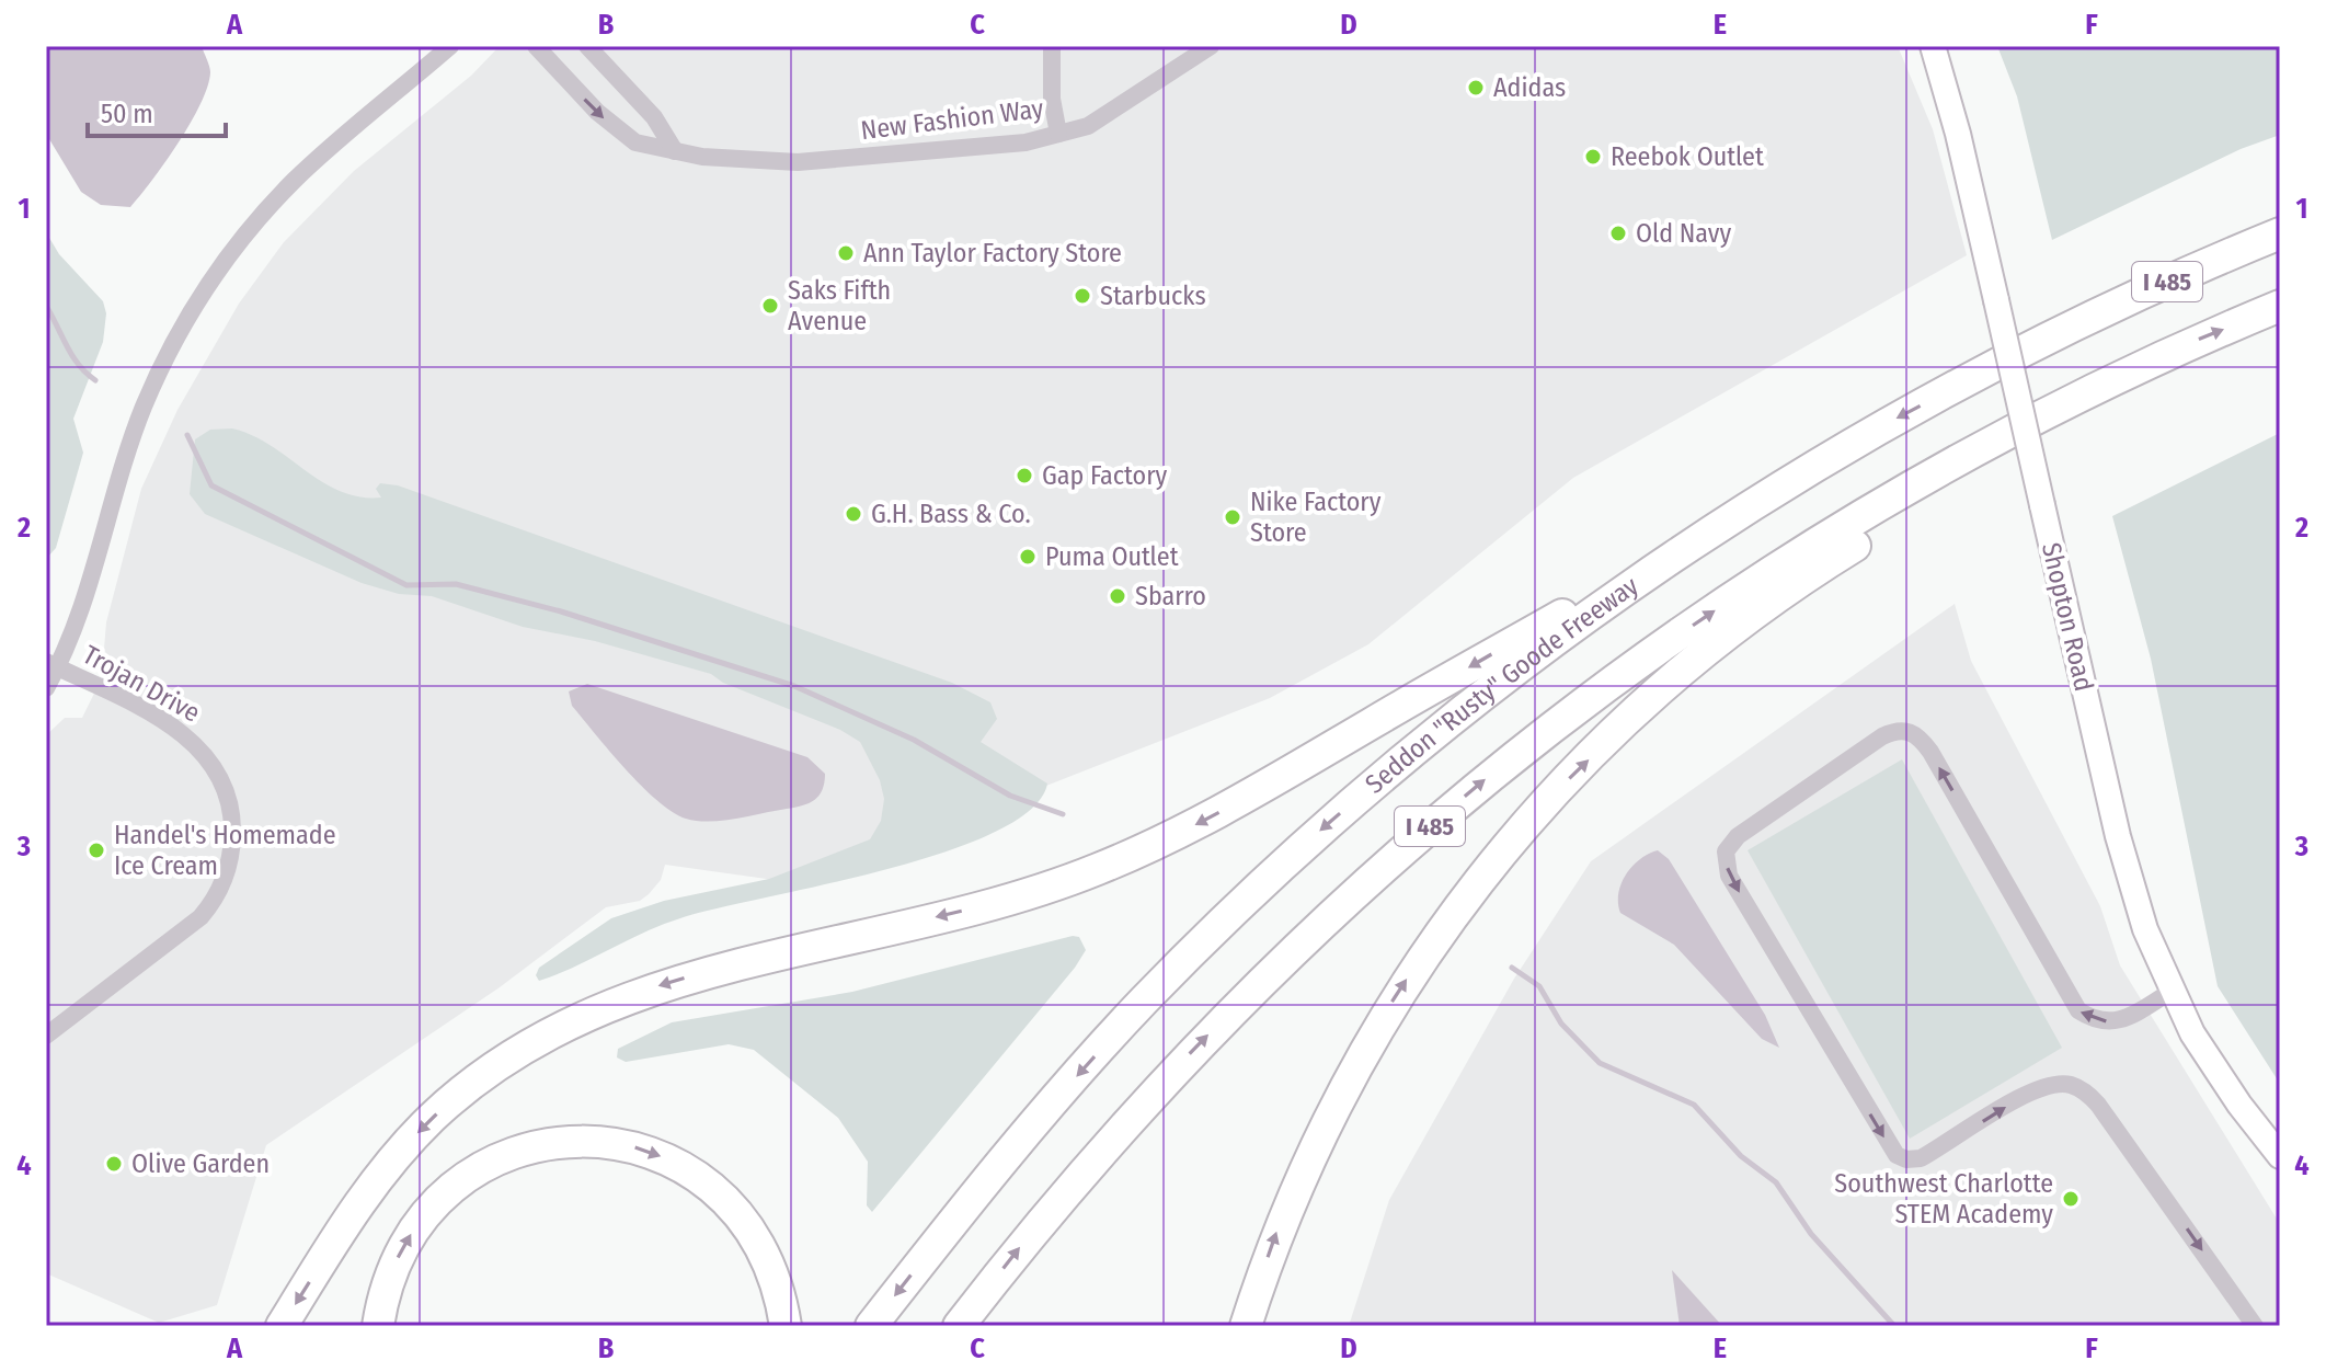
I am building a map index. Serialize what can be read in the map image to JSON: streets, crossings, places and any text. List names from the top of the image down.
{
  "streets": {
    "highway": ["I 485", "Seddon \"Rusty\" Goode Freeway"],
    "street": ["New Fashion Way", "Shopton Road", "Trojan Drive"]
  },
  "places": [
    "Adidas",
    "Reebok Outlet",
    "Old Navy",
    "Ann Taylor Factory Store",
    "Starbucks",
    "Saks Fifth Avenue",
    "Gap Factory",
    "G.H. Bass & Co.",
    "Nike Factory Store",
    "Puma Outlet",
    "Sbarro",
    "Handel's Homemade Ice Cream",
    "Olive Garden",
    "Southwest Charlotte STEM Academy"
  ],
  "scale_bar": "50 m",
  "grid": {
    "columns": [
      "A",
      "B",
      "C",
      "D",
      "E",
      "F"
    ],
    "rows": [
      "1",
      "2",
      "3",
      "4"
    ]
  }
}
